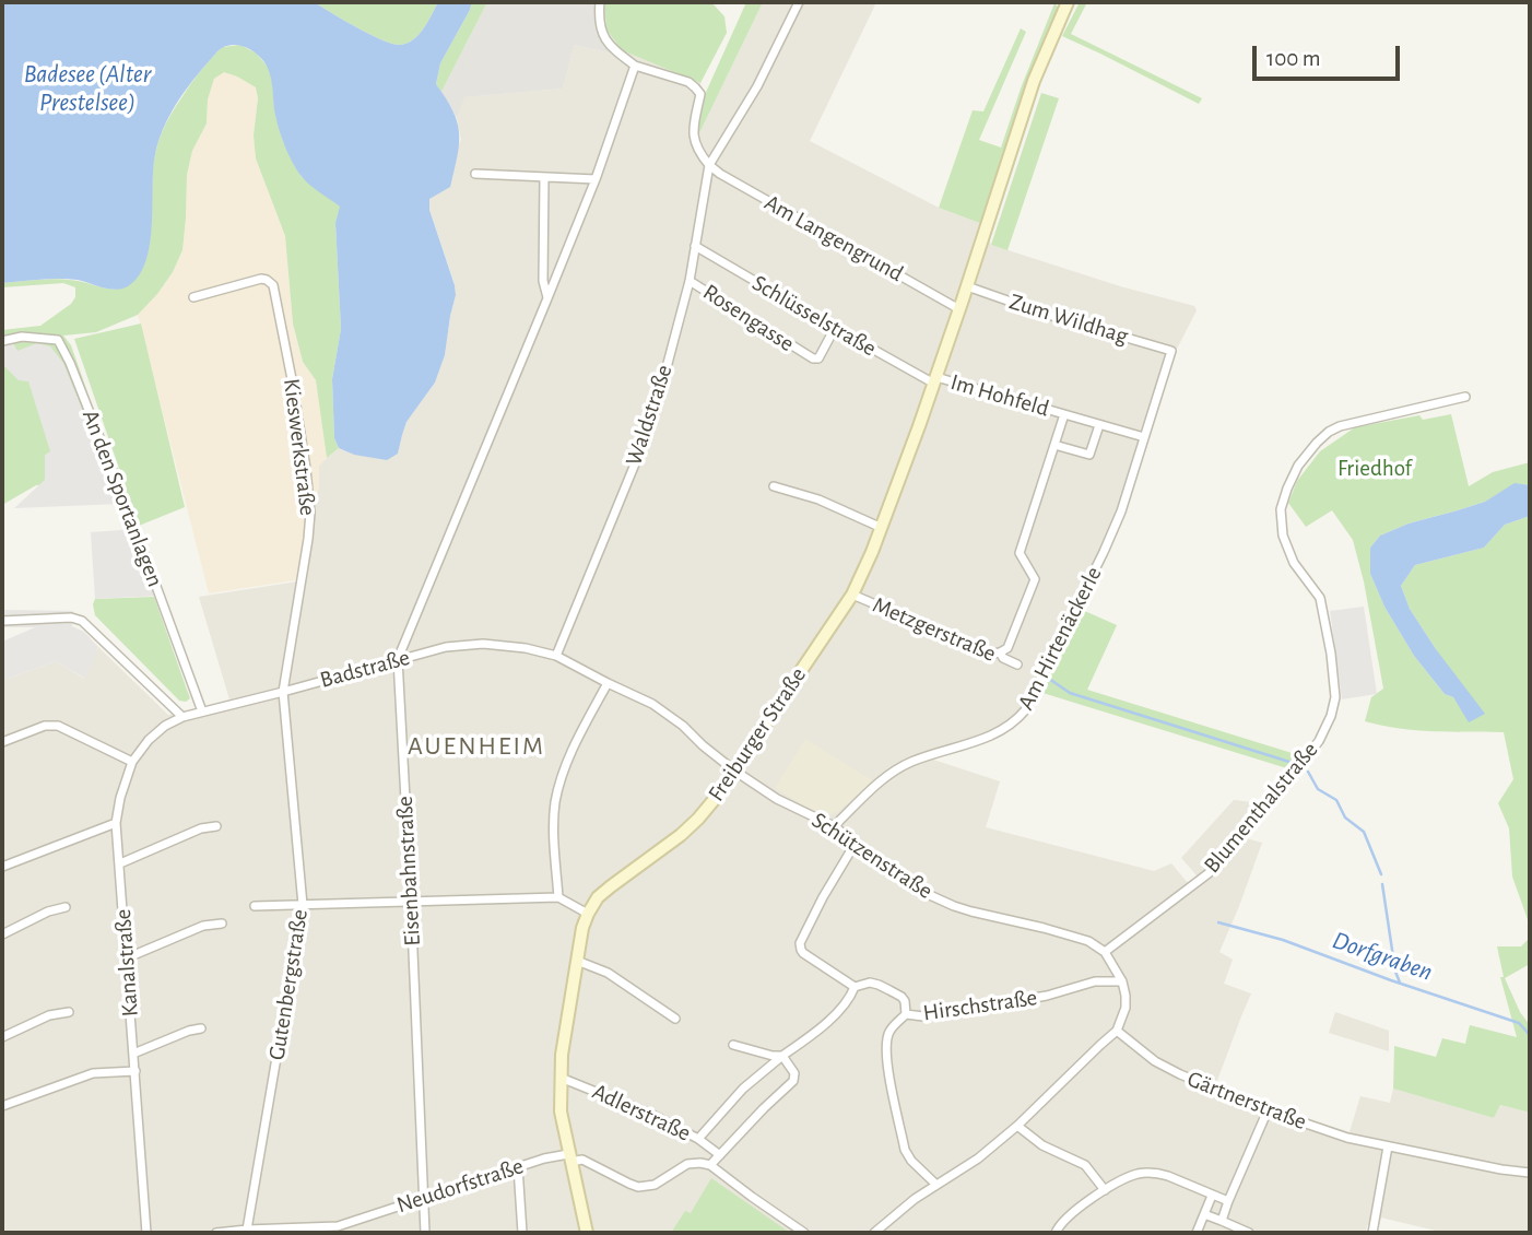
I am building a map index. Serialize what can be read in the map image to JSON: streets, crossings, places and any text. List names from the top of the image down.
{
  "streets": {
    "street": [
      "Am Langengrund",
      "Schlüsselstraße",
      "Rosengasse",
      "Zum Wildhag",
      "Im Hohfeld",
      "Waldstraße",
      "Kieswerkstraße",
      "An den Sportanlagen",
      "Metzgerstraße",
      "Am Hirtenäckerle",
      "Badstraße",
      "Freiburger Straße",
      "Blumenthalstraße",
      "Schützenstraße",
      "Eisenbahnstraße",
      "Kanalstraße",
      "Gutenbergstraße",
      "Hirschstraße",
      "Gärtnerstraße",
      "Adlerstraße",
      "Neudorfstraße"
    ]
  },
  "crossings": [
    ["Am Langengrund", "Waldstraße"],
    ["Am Langengrund", "Freiburger Straße"],
    ["Schlüsselstraße", "Rosengasse"],
    ["Schlüsselstraße", "Im Hohfeld"],
    ["Schlüsselstraße", "Waldstraße"],
    ["Schlüsselstraße", "Freiburger Straße"],
    ["Rosengasse", "Waldstraße"],
    ["Zum Wildhag", "Am Hirtenäckerle"],
    ["Zum Wildhag", "Freiburger Straße"],
    ["Im Hohfeld", "Metzgerstraße"],
    ["Im Hohfeld", "Am Hirtenäckerle"],
    ["Im Hohfeld", "Freiburger Straße"],
    ["Waldstraße", "Badstraße"],
    ["Kieswerkstraße", "Badstraße"],
    ["Kieswerkstraße", "Gutenbergstraße"],
    ["An den Sportanlagen", "Badstraße"],
    ["Metzgerstraße", "Freiburger Straße"],
    ["Am Hirtenäckerle", "Schützenstraße"],
    ["Badstraße", "Freiburger Straße"],
    ["Badstraße", "Schützenstraße"],
    ["Badstraße", "Eisenbahnstraße"],
    ["Badstraße", "Kanalstraße"],
    ["Badstraße", "Gutenbergstraße"],
    ["Freiburger Straße", "Schützenstraße"],
    ["Freiburger Straße", "Adlerstraße"],
    ["Freiburger Straße", "Neudorfstraße"],
    ["Blumenthalstraße", "Schützenstraße"],
    ["Eisenbahnstraße", "Neudorfstraße"],
    ["Gutenbergstraße", "Neudorfstraße"]
  ],
  "districts": ["AUENHEIM"],
  "water": ["Badesee (Alter Prestelsee)", "Dorfgraben"],
  "parks": ["Friedhof"],
  "scale_bar": "100 m"
}
